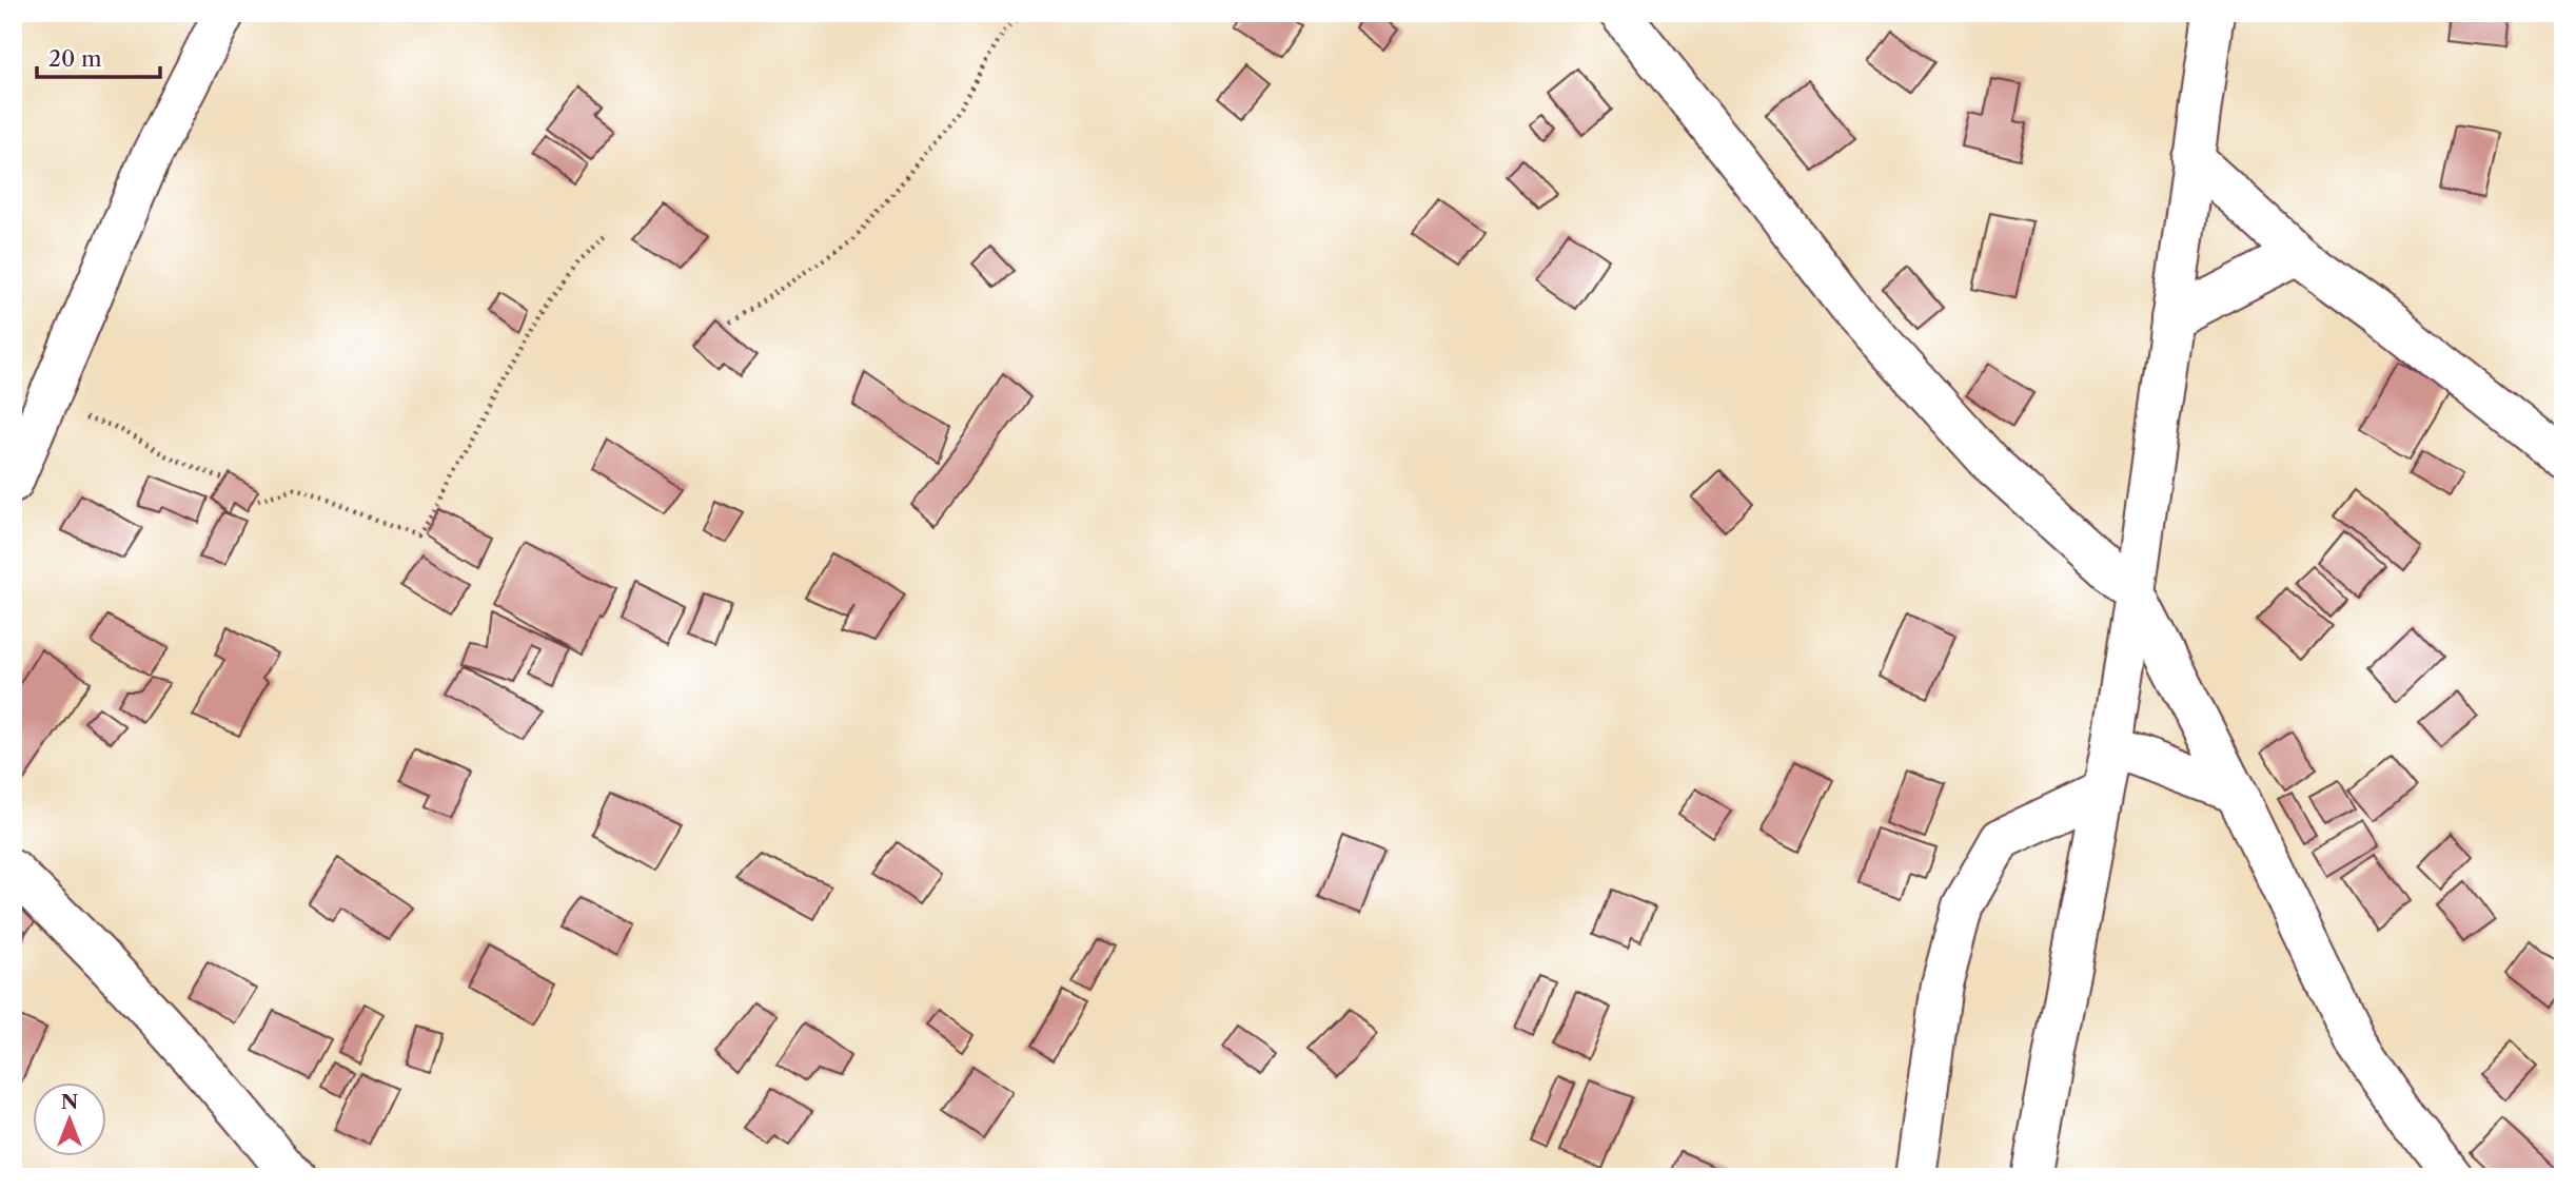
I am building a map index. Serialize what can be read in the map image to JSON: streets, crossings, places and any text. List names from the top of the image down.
{
  "scale_bar": "20 m",
  "north": "top"
}
